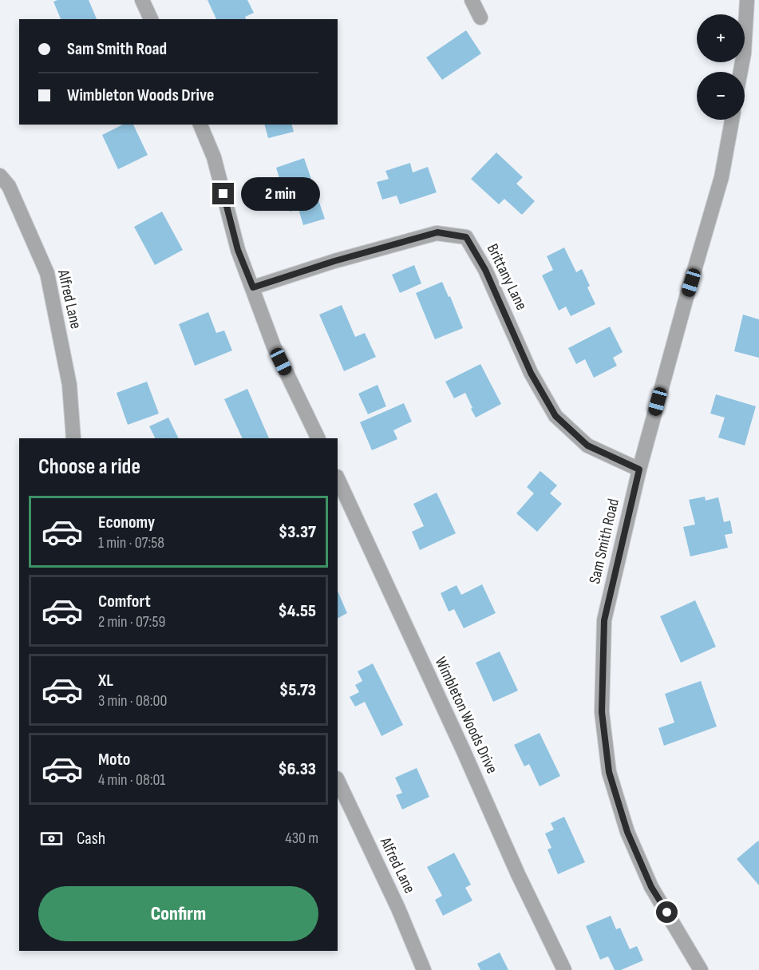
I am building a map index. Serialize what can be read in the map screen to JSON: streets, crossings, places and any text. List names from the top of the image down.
{
  "streets": {
    "street": [
      "Brittany Lane",
      "Alfred Lane",
      "Sam Smith Road",
      "Wimbleton Woods Drive"
    ]
  },
  "crossings": [
    ["Brittany Lane", "Sam Smith Road"]
  ],
  "page": {
    "map_buttons": ["+", "−"],
    "banner": ["Sam Smith Road", "Wimbleton Woods Drive"],
    "bubble": "2 min",
    "heading": "Choose a ride",
    "list": [
      {
        "name": "Economy",
        "note": "1 min · 07:58",
        "value": "$3.37"
      },
      {
        "name": "Comfort",
        "note": "2 min · 07:59",
        "value": "$4.55"
      },
      {
        "name": "XL",
        "note": "3 min · 08:00",
        "value": "$5.73"
      },
      {
        "name": "Moto",
        "note": "4 min · 08:01",
        "value": "$6.33"
      }
    ],
    "pay": ["Cash", "430 m"],
    "buttons": "Confirm"
  }
}
